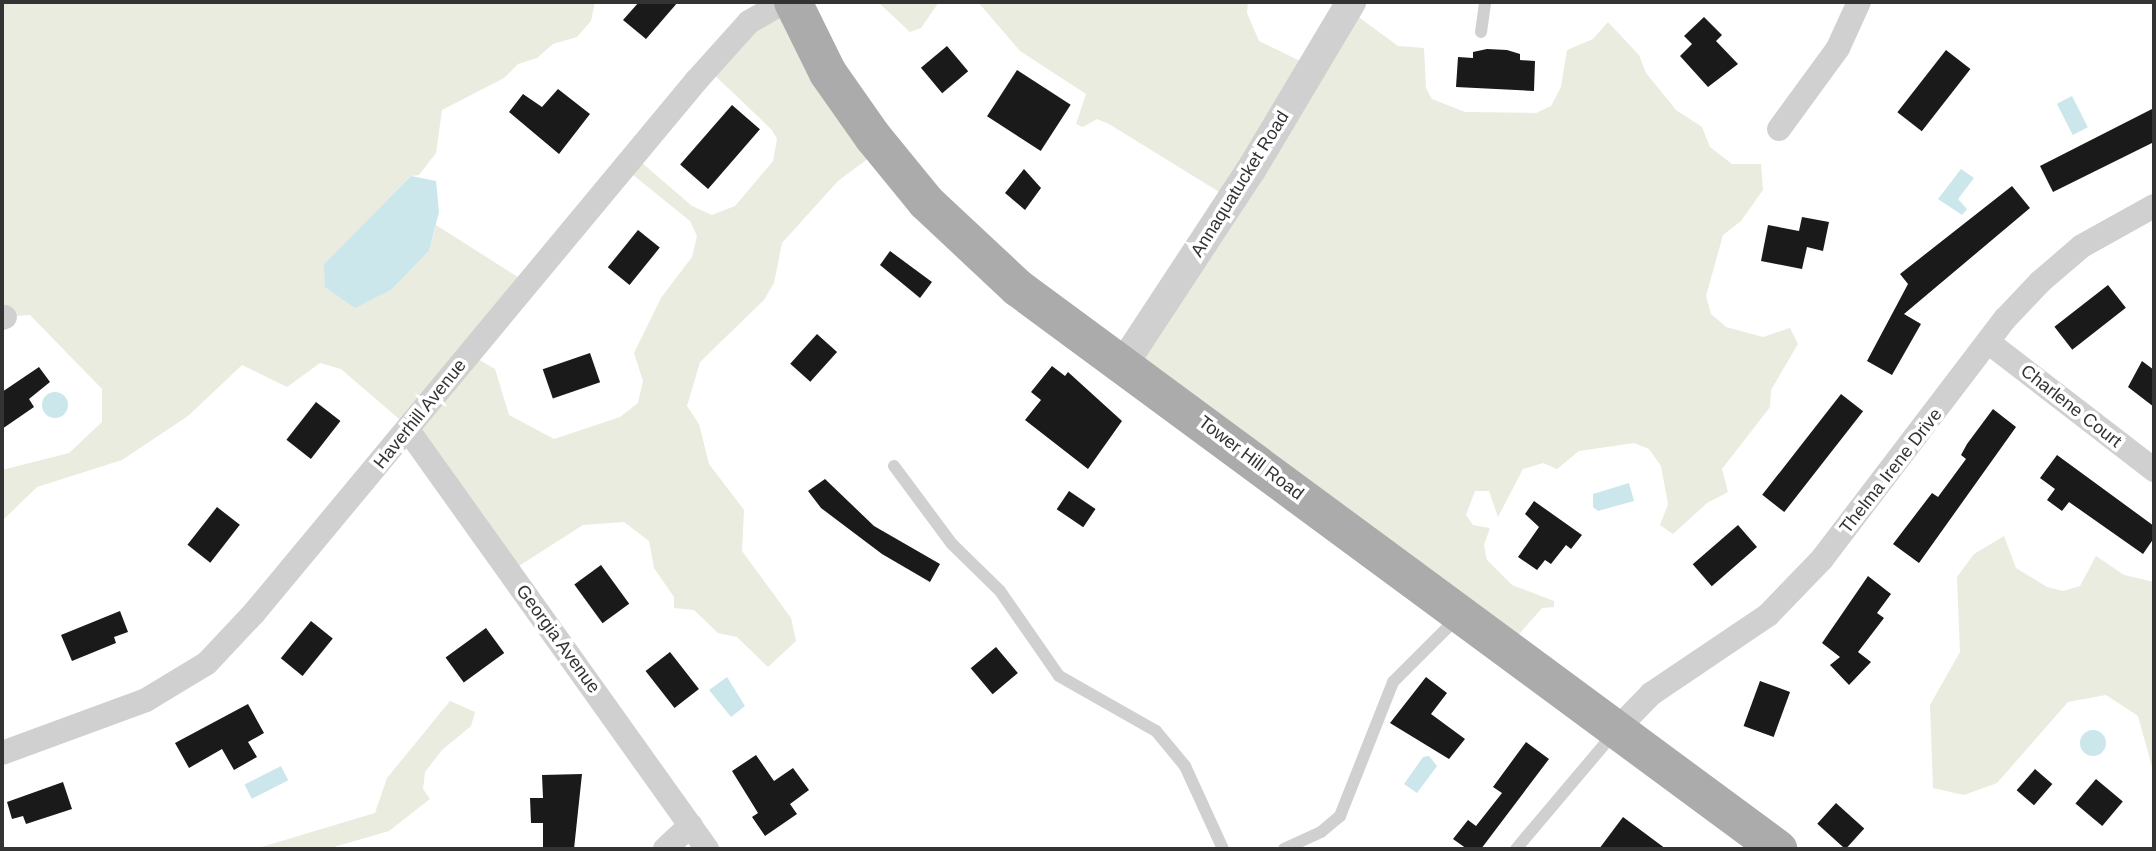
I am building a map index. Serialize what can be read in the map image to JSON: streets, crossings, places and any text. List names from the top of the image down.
{
  "streets": {
    "main road": ["Tower Hill Road"],
    "street": [
      "Annaquatucket Road",
      "Charlene Court",
      "Haverhill Avenue",
      "Thelma Irene Drive",
      "Georgia Avenue"
    ]
  },
  "crossings": [
    ["Annaquatucket Road", "Tower Hill Road"],
    ["Charlene Court", "Thelma Irene Drive"],
    ["Haverhill Avenue", "Georgia Avenue"],
    ["Tower Hill Road", "Thelma Irene Drive"]
  ]
}
